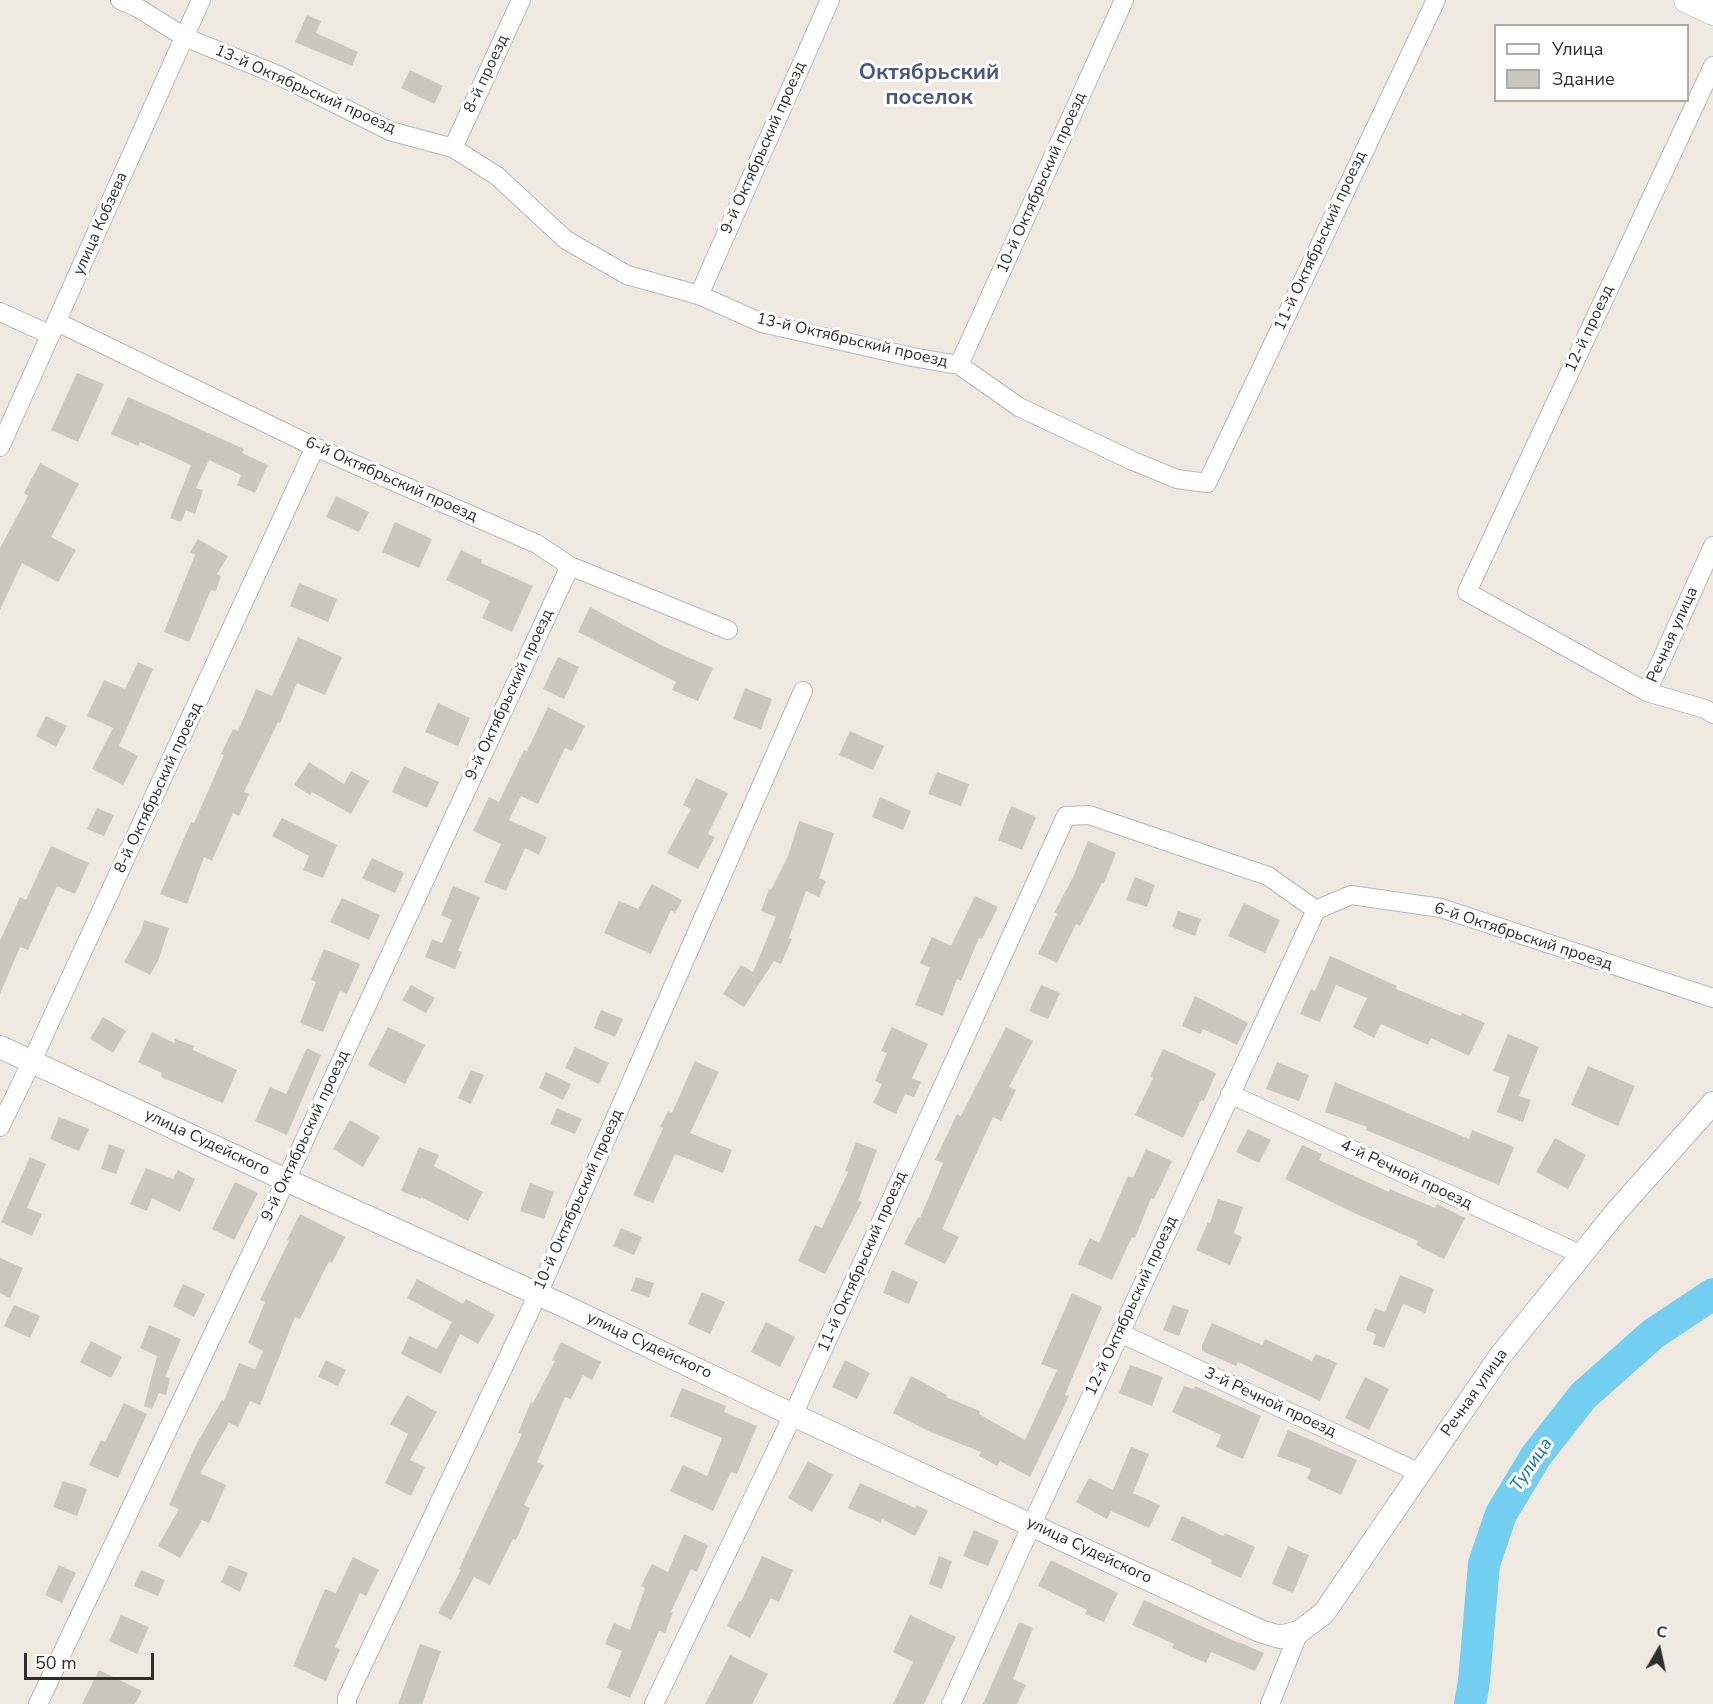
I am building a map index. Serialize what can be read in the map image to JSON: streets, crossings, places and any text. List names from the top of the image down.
{
  "streets": {
    "street": [
      "8-й проезд",
      "13-й Октябрьский проезд",
      "9-й Октябрьский проезд",
      "10-й Октябрьский проезд",
      "улица Кобзева",
      "11-й Октябрьский проезд",
      "12-й проезд",
      "6-й Октябрьский проезд",
      "Речная улица",
      "8-й Октябрьский проезд",
      "улица Судейского",
      "4-й Речной проезд",
      "12-й Октябрьский проезд",
      "3-й Речной проезд"
    ]
  },
  "crossings": [
    ["8-й проезд", "13-й Октябрьский проезд"],
    ["13-й Октябрьский проезд", "9-й Октябрьский проезд"],
    ["13-й Октябрьский проезд", "10-й Октябрьский проезд"],
    ["13-й Октябрьский проезд", "улица Кобзева"],
    ["13-й Октябрьский проезд", "11-й Октябрьский проезд"],
    ["9-й Октябрьский проезд", "6-й Октябрьский проезд"],
    ["9-й Октябрьский проезд", "улица Судейского"],
    ["10-й Октябрьский проезд", "улица Судейского"],
    ["улица Кобзева", "6-й Октябрьский проезд"],
    ["11-й Октябрьский проезд", "6-й Октябрьский проезд"],
    ["11-й Октябрьский проезд", "улица Судейского"],
    ["11-й Октябрьский проезд", "12-й Октябрьский проезд"],
    ["12-й проезд", "Речная улица"],
    ["6-й Октябрьский проезд", "8-й Октябрьский проезд"],
    ["6-й Октябрьский проезд", "12-й Октябрьский проезд"],
    ["Речная улица", "улица Судейского"],
    ["Речная улица", "4-й Речной проезд"],
    ["Речная улица", "3-й Речной проезд"],
    ["8-й Октябрьский проезд", "улица Судейского"],
    ["улица Судейского", "12-й Октябрьский проезд"],
    ["4-й Речной проезд", "12-й Октябрьский проезд"],
    ["12-й Октябрьский проезд", "3-й Речной проезд"]
  ],
  "districts": ["Октябрьский поселок"],
  "water": ["Тулица"],
  "legend": ["Улица", "Здание"],
  "scale_bar": "50 m",
  "north": "top"
}
